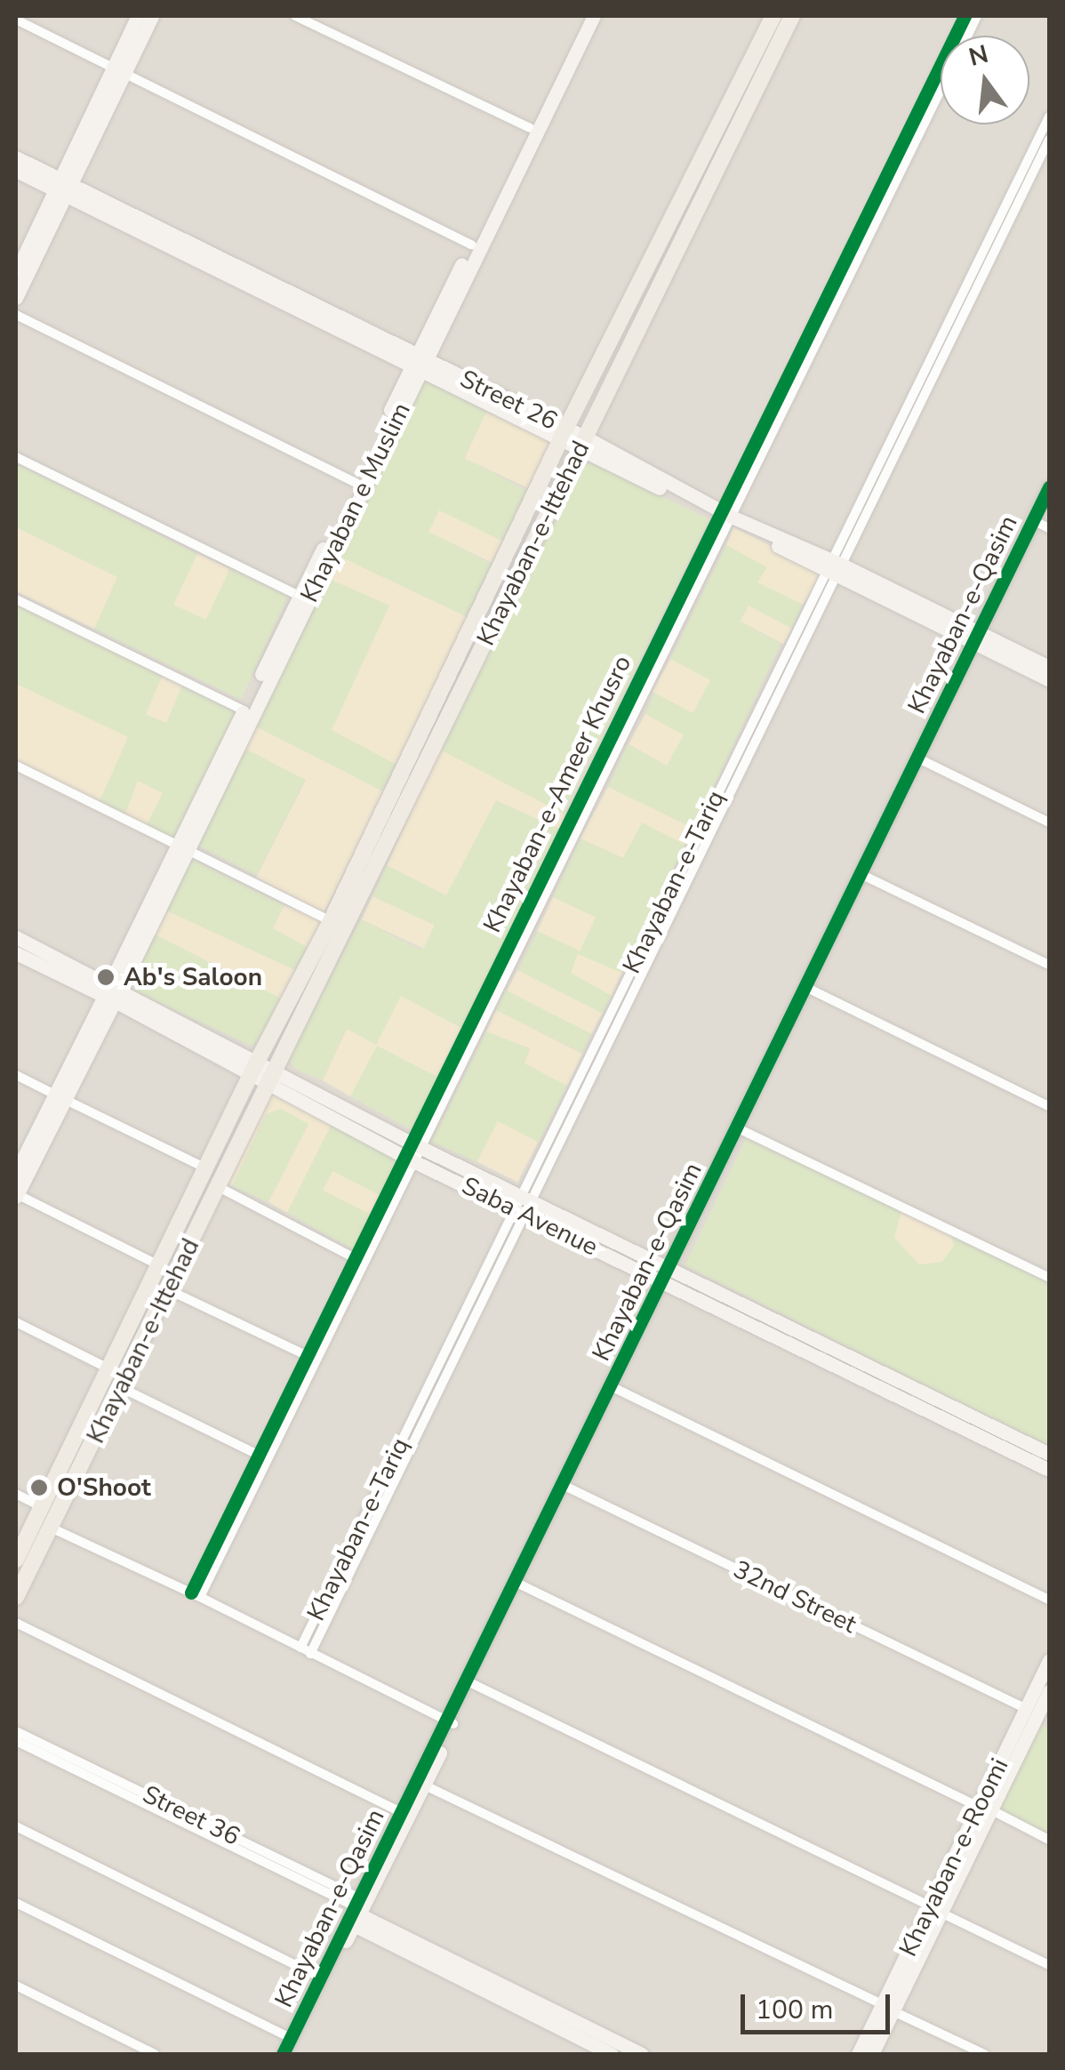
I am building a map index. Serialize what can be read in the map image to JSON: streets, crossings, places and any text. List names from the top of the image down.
{
  "streets": {
    "main road": ["Khayaban-e-Ittehad"],
    "street": [
      "Street 26",
      "Khayaban e Muslim",
      "Khayaban-e-Qasim",
      "Khayaban-e-Ameer Khusro",
      "Khayaban-e-Tariq",
      "Saba Avenue",
      "32nd Street",
      "Street 36",
      "Khayaban-e-Roomi"
    ]
  },
  "crossings": [
    ["Street 26", "Khayaban e Muslim"],
    ["Street 26", "Khayaban-e-Ittehad"],
    ["Street 26", "Khayaban-e-Qasim"],
    ["Street 26", "Khayaban-e-Ameer Khusro"],
    ["Street 26", "Khayaban-e-Tariq"],
    ["Khayaban e Muslim", "Saba Avenue"],
    ["Khayaban-e-Ittehad", "Saba Avenue"],
    ["Khayaban-e-Qasim", "Saba Avenue"],
    ["Khayaban-e-Qasim", "32nd Street"],
    ["Khayaban-e-Qasim", "Street 36"],
    ["Khayaban-e-Ameer Khusro", "Saba Avenue"],
    ["Khayaban-e-Tariq", "Saba Avenue"],
    ["32nd Street", "Khayaban-e-Roomi"]
  ],
  "places": ["Ab's Saloon", "O'Shoot"],
  "scale_bar": "100 m",
  "north": "top"
}
